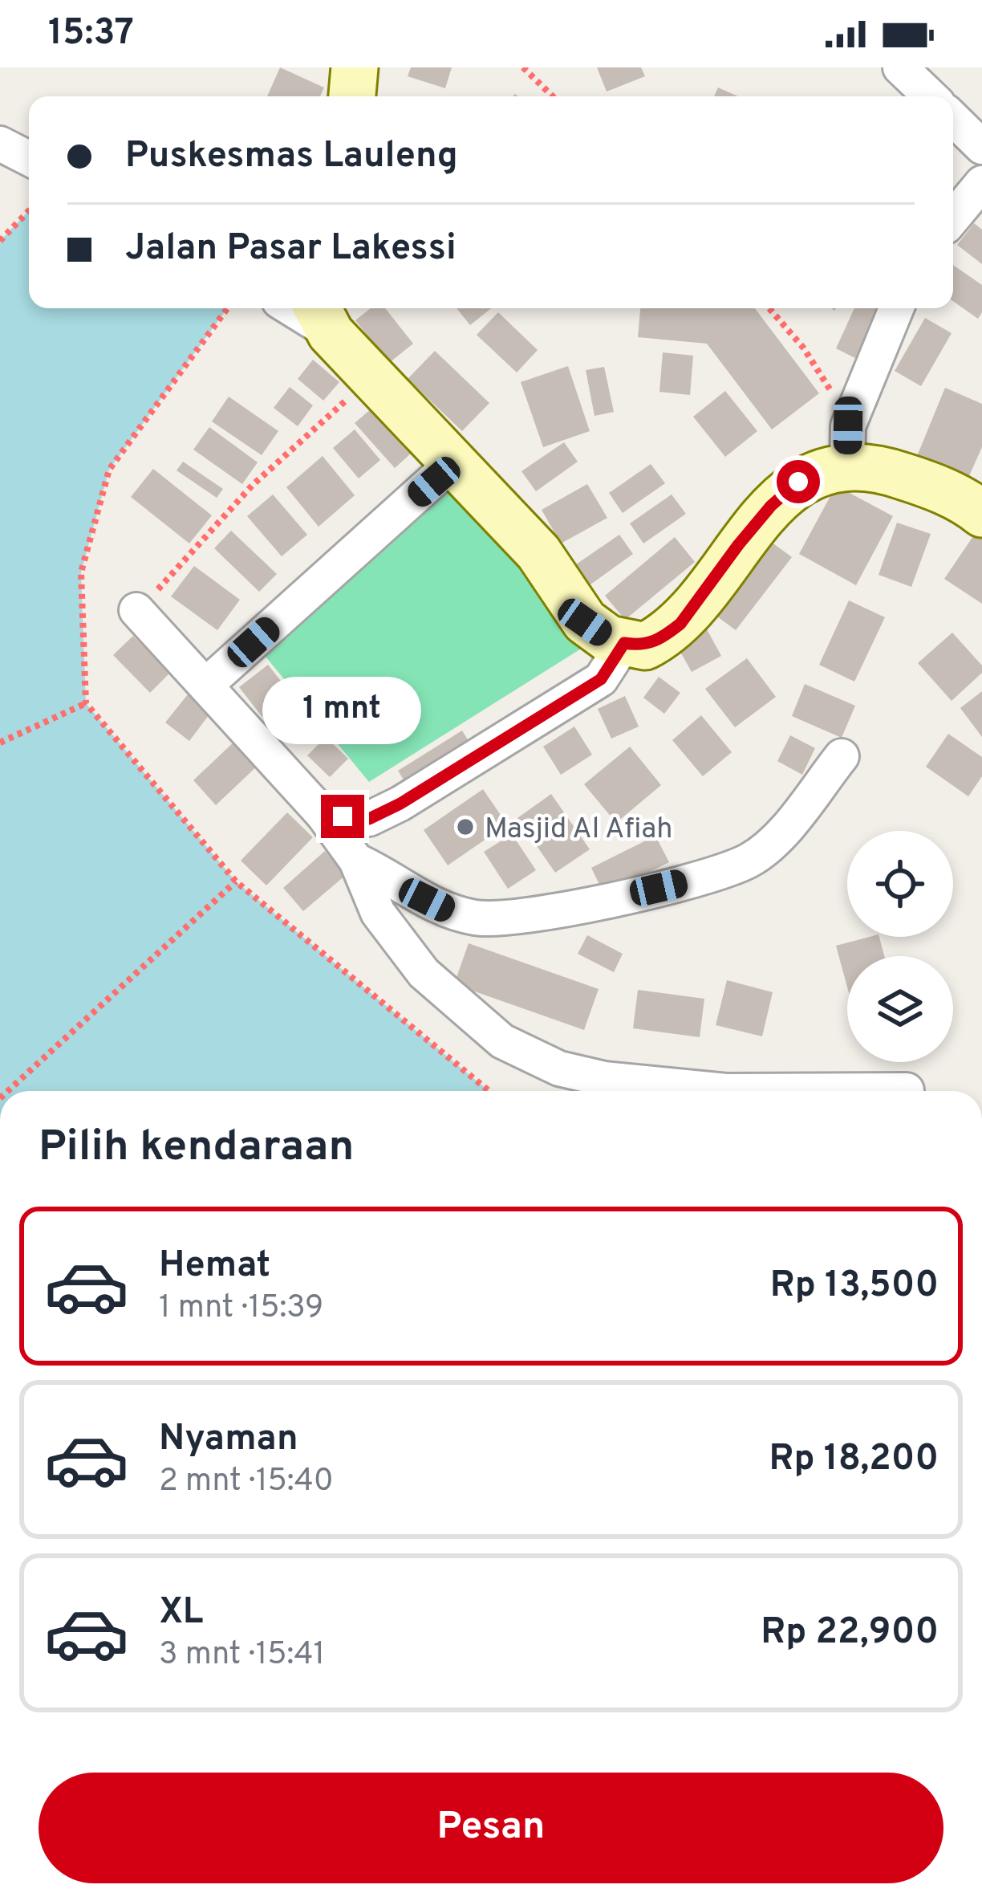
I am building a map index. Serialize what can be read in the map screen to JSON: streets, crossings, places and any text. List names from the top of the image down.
{
  "places": ["Masjid Al Afiah"],
  "page": {
    "status": "15:37",
    "banner": ["Puskesmas Lauleng", "Jalan Pasar Lakessi"],
    "bubble": "1 mnt",
    "heading": "Pilih kendaraan",
    "list": [
      {
        "name": "Hemat",
        "note": "1 mnt · 15:39",
        "value": "Rp 13,500"
      },
      {
        "name": "Nyaman",
        "note": "2 mnt · 15:40",
        "value": "Rp 18,200"
      },
      {
        "name": "XL",
        "note": "3 mnt · 15:41",
        "value": "Rp 22,900"
      }
    ],
    "buttons": "Pesan"
  }
}
